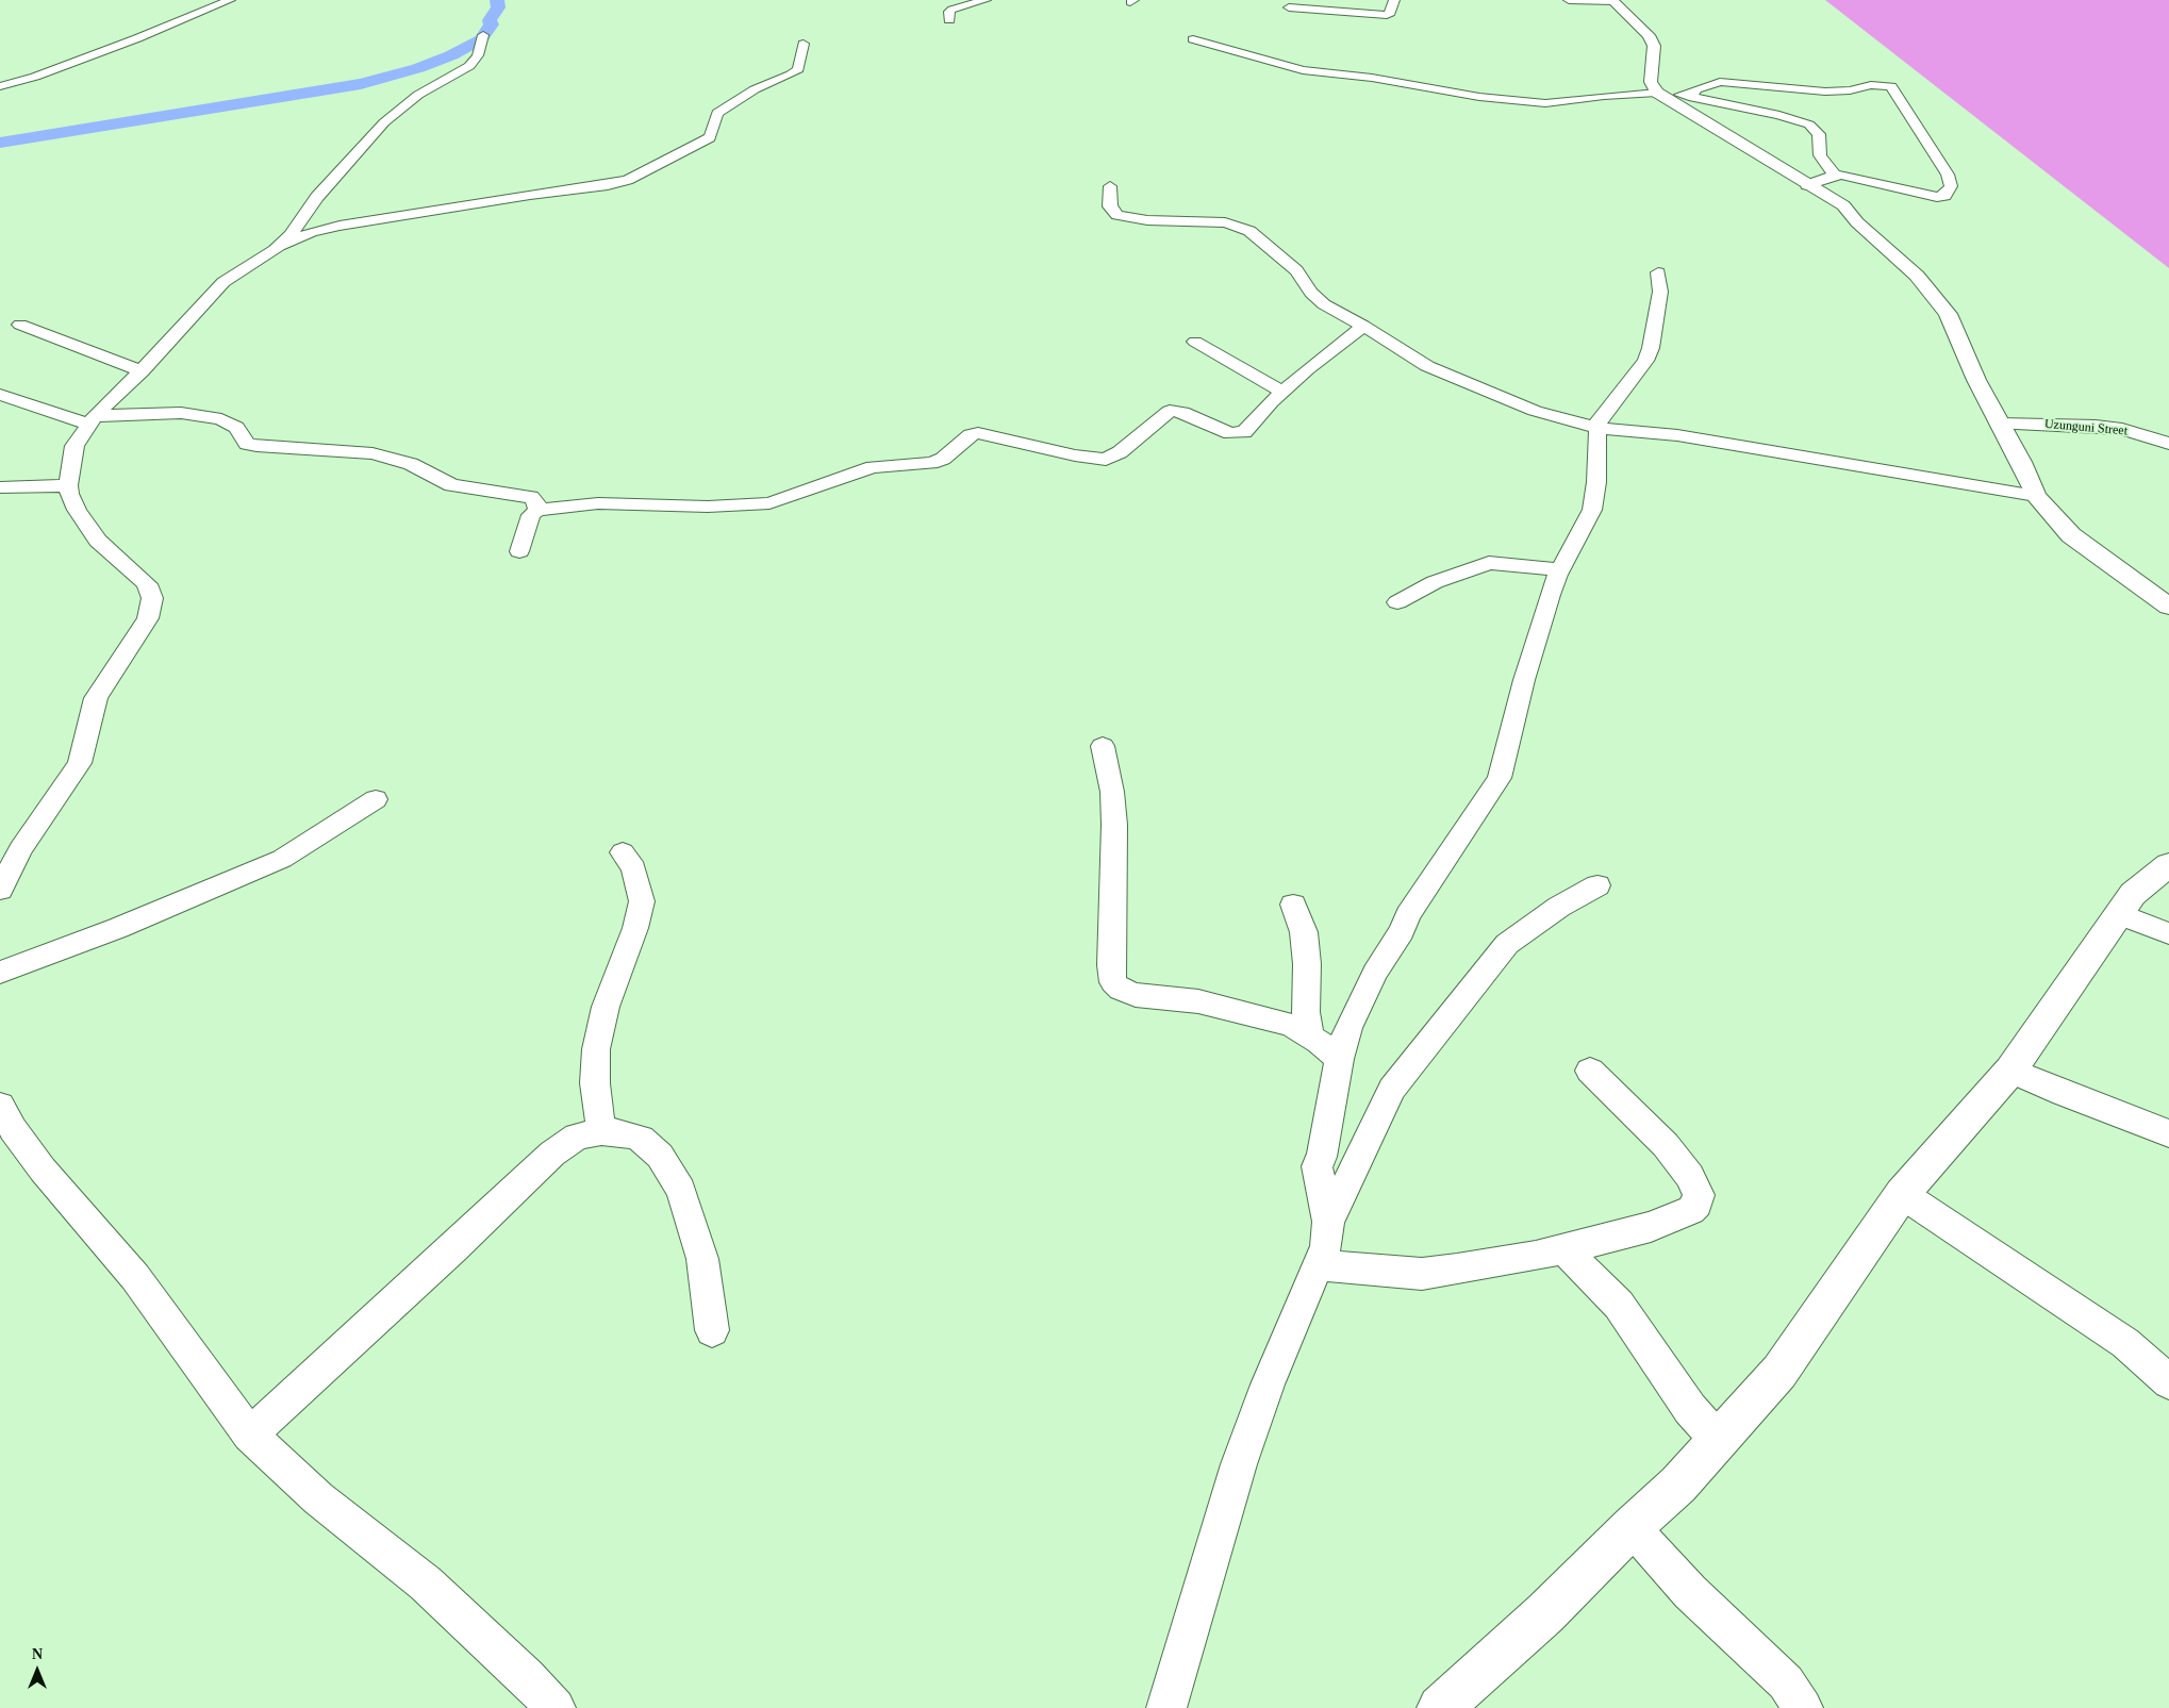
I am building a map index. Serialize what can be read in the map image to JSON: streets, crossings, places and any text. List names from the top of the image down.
{
  "streets": {
    "street": ["Uzunguni Street"]
  },
  "north": "top"
}
